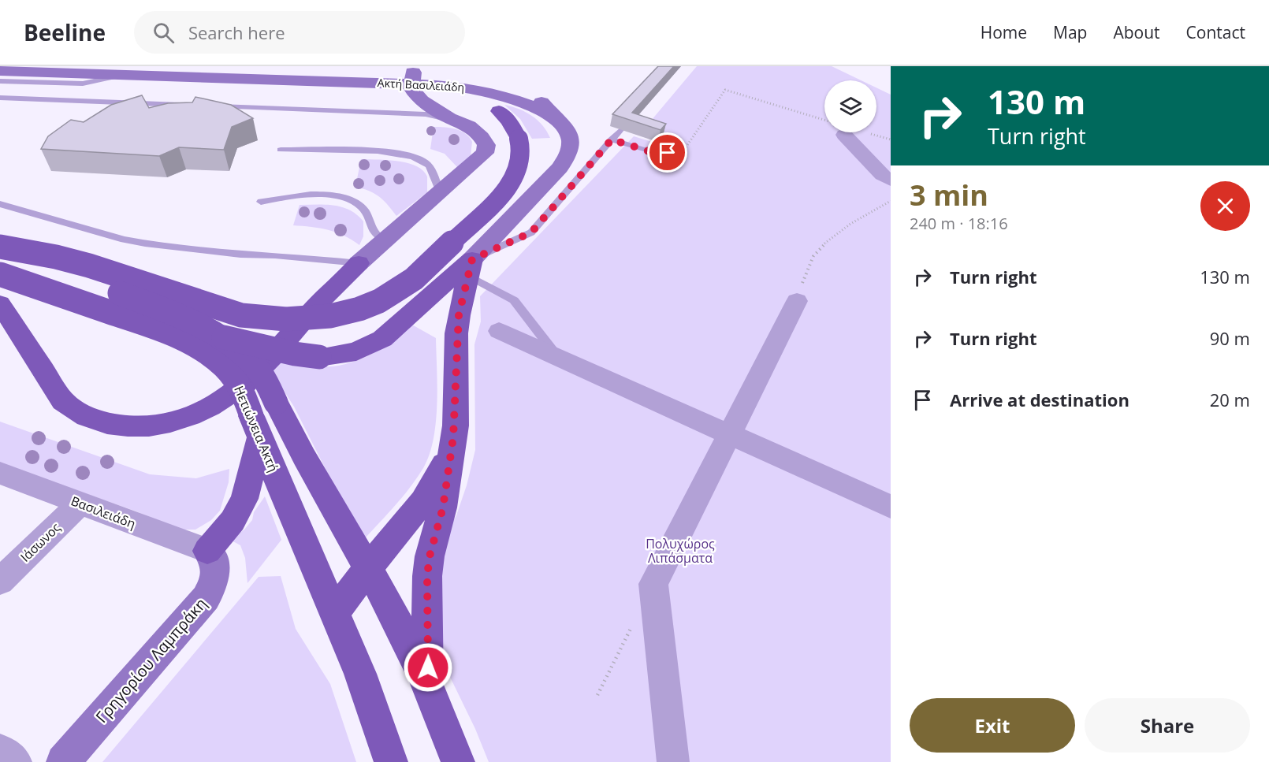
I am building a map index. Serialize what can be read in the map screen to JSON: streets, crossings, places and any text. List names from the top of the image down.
{
  "streets": {
    "main road": ["Ηετιώνεια Ακτή"],
    "street": [
      "Ακτή Βασιλειάδη",
      "Βασιλειάδη",
      "Ιάσωνος",
      "Γρηγορίου Λαμπράκη"
    ]
  },
  "crossings": [
    ["Βασιλειάδη", "Ιάσωνος"],
    ["Βασιλειάδη", "Γρηγορίου Λαμπράκη"]
  ],
  "parks": ["Πολυχώρος Λιπάσματα"],
  "page": {
    "header": "Beeline",
    "search": "Search here",
    "nav": [
      "Home",
      "Map",
      "About",
      "Contact"
    ],
    "turn": ["130 m", "Turn right"],
    "heading": ["3 min", "240 m · 18:16"],
    "list": [
      {
        "name": "Turn right",
        "value": "130 m"
      },
      {
        "name": "Turn right",
        "value": "90 m"
      },
      {
        "name": "Arrive at destination",
        "value": "20 m"
      }
    ],
    "buttons": ["Exit", "Share"]
  }
}
